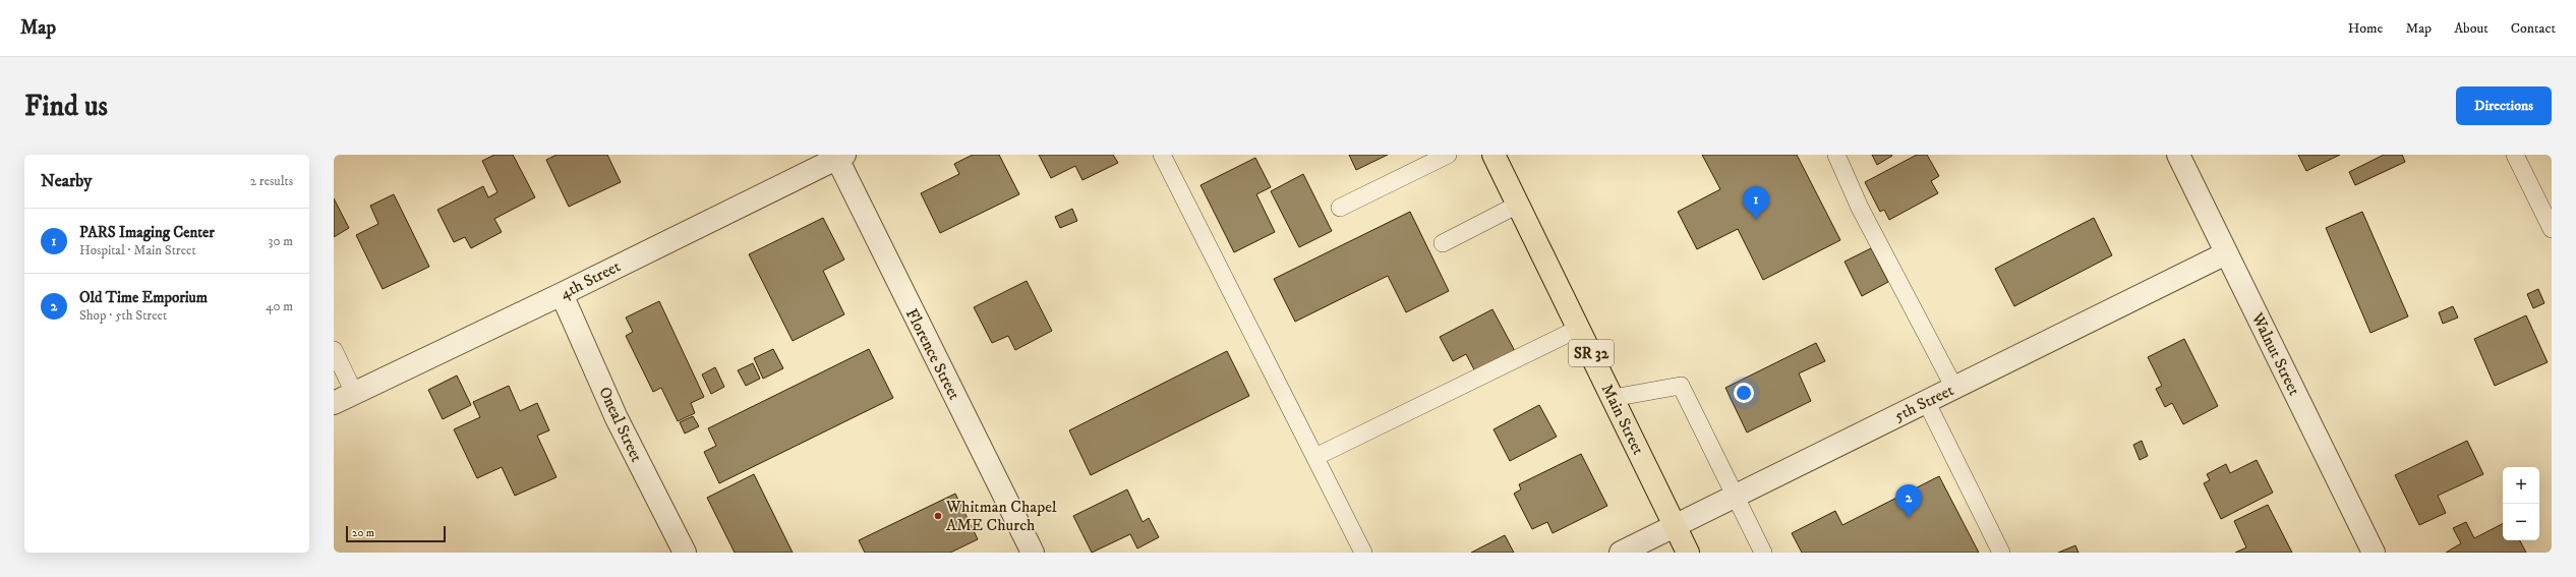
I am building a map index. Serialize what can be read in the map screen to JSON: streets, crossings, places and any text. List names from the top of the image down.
{
  "streets": {
    "main road": ["SR 32", "Main Street"],
    "street": [
      "4th Street",
      "Florence Street",
      "Walnut Street",
      "5th Street",
      "Oneal Street"
    ]
  },
  "crossings": [
    ["4th Street", "Florence Street"],
    ["4th Street", "Oneal Street"],
    ["Walnut Street", "5th Street"],
    ["5th Street", "Main Street"]
  ],
  "places": ["Whitman Chapel AME Church"],
  "scale_bar": "20 m",
  "page": {
    "header": "Map",
    "nav": [
      "Home",
      "Map",
      "About",
      "Contact"
    ],
    "buttons": "Directions",
    "title": "Find us",
    "heading": ["Nearby", "2 results"],
    "pins": ["1", "2"],
    "list": [
      {
        "mark": "1",
        "name": "PARS Imaging Center",
        "note": "Hospital · Main Street",
        "value": "30 m"
      },
      {
        "mark": "2",
        "name": "Old Time Emporium",
        "note": "Shop · 5th Street",
        "value": "40 m"
      }
    ],
    "map_buttons": ["+", "−"],
    "scale": "20 m"
  }
}
